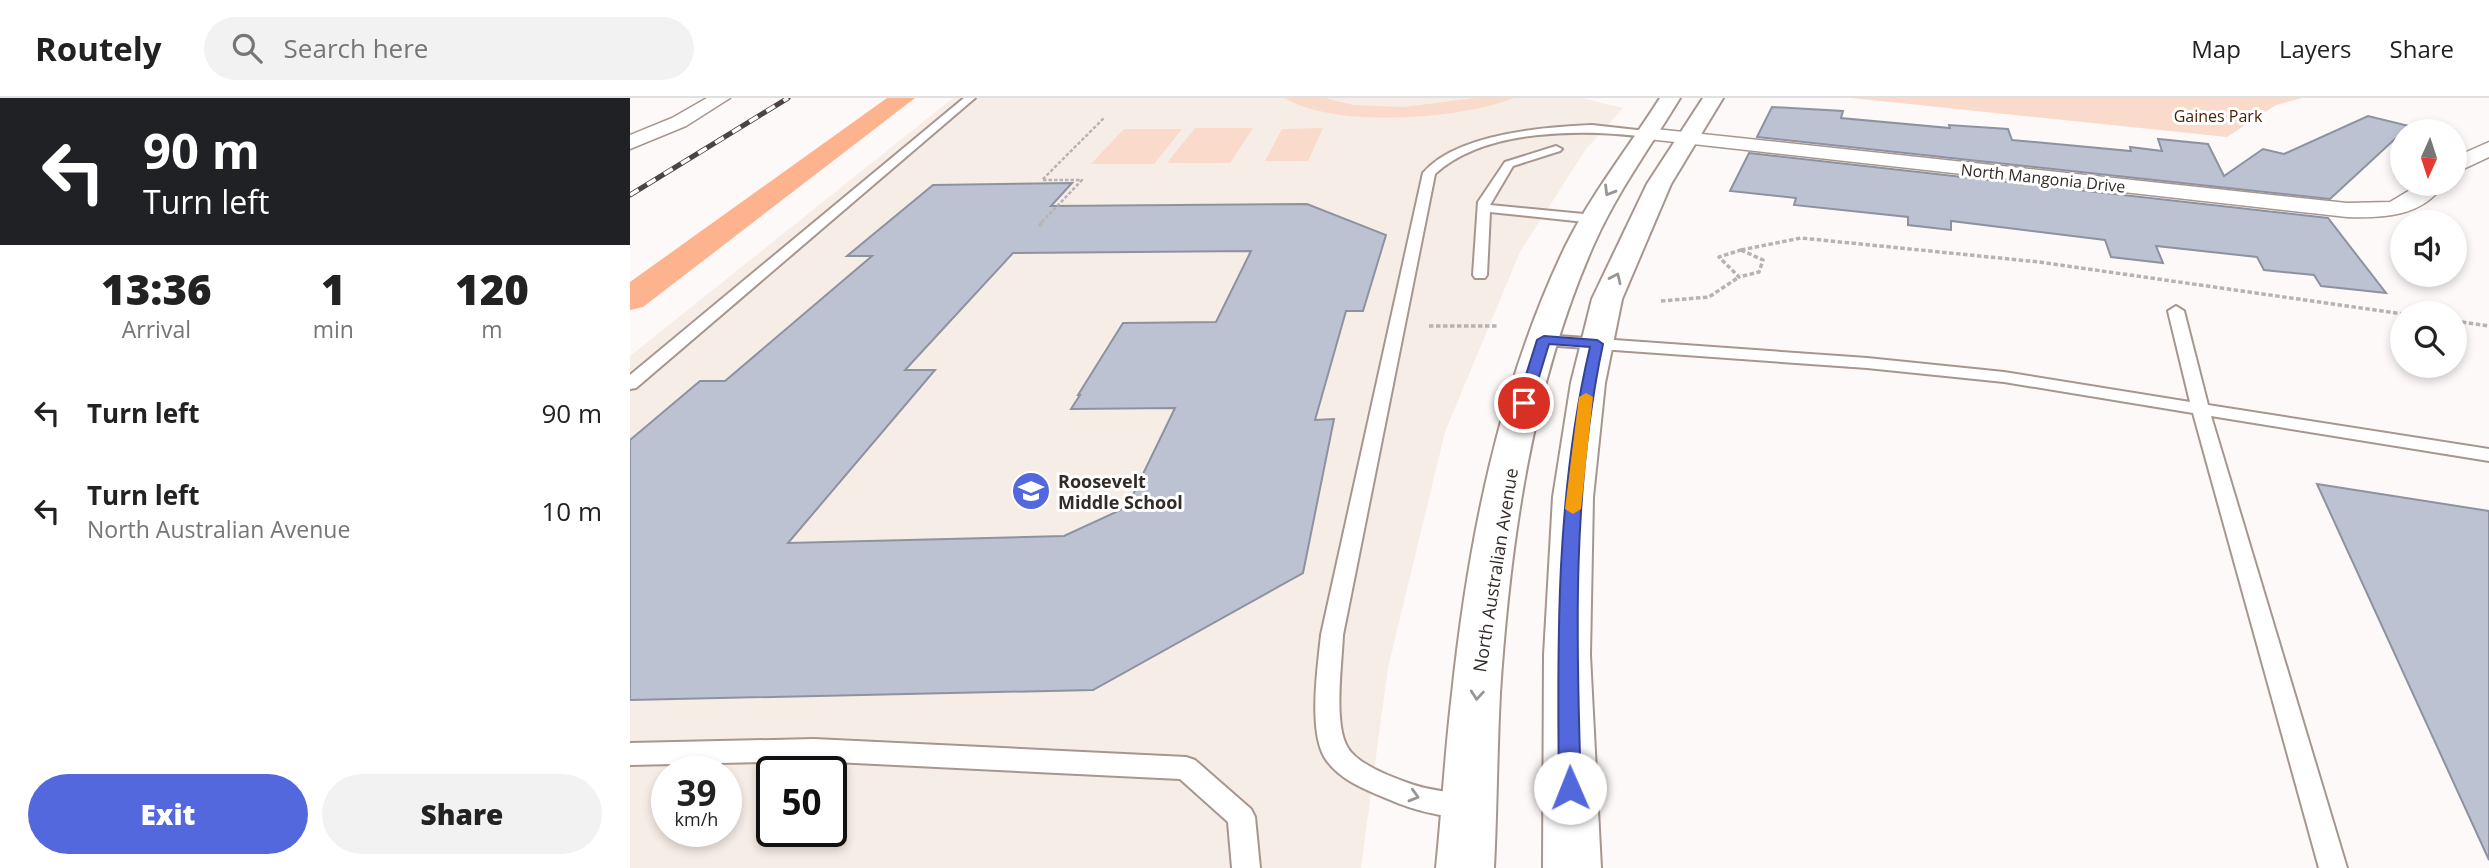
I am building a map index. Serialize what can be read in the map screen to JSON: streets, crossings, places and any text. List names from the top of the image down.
{
  "streets": {
    "main road": ["North Australian Avenue"],
    "street": ["North Mangonia Drive"]
  },
  "crossings": [
    ["North Mangonia Drive", "North Australian Avenue"]
  ],
  "parks": ["Gaines Park"],
  "places": {
    "school or university": ["Roosevelt Middle School"]
  },
  "north": "bottom",
  "page": {
    "header": "Routely",
    "search": "Search here",
    "nav": ["Map", "Layers", "Share"],
    "turn": ["90 m", "Turn left"],
    "eta": [
      "13:36",
      "Arrival",
      "1",
      "min",
      "120",
      "m"
    ],
    "list": [
      {
        "name": "Turn left",
        "value": "90 m"
      },
      {
        "name": "Turn left",
        "note": "North Australian Avenue",
        "value": "10 m"
      }
    ],
    "speed": "39 km/h",
    "limit": "50",
    "buttons": ["Exit", "Share"]
  }
}
